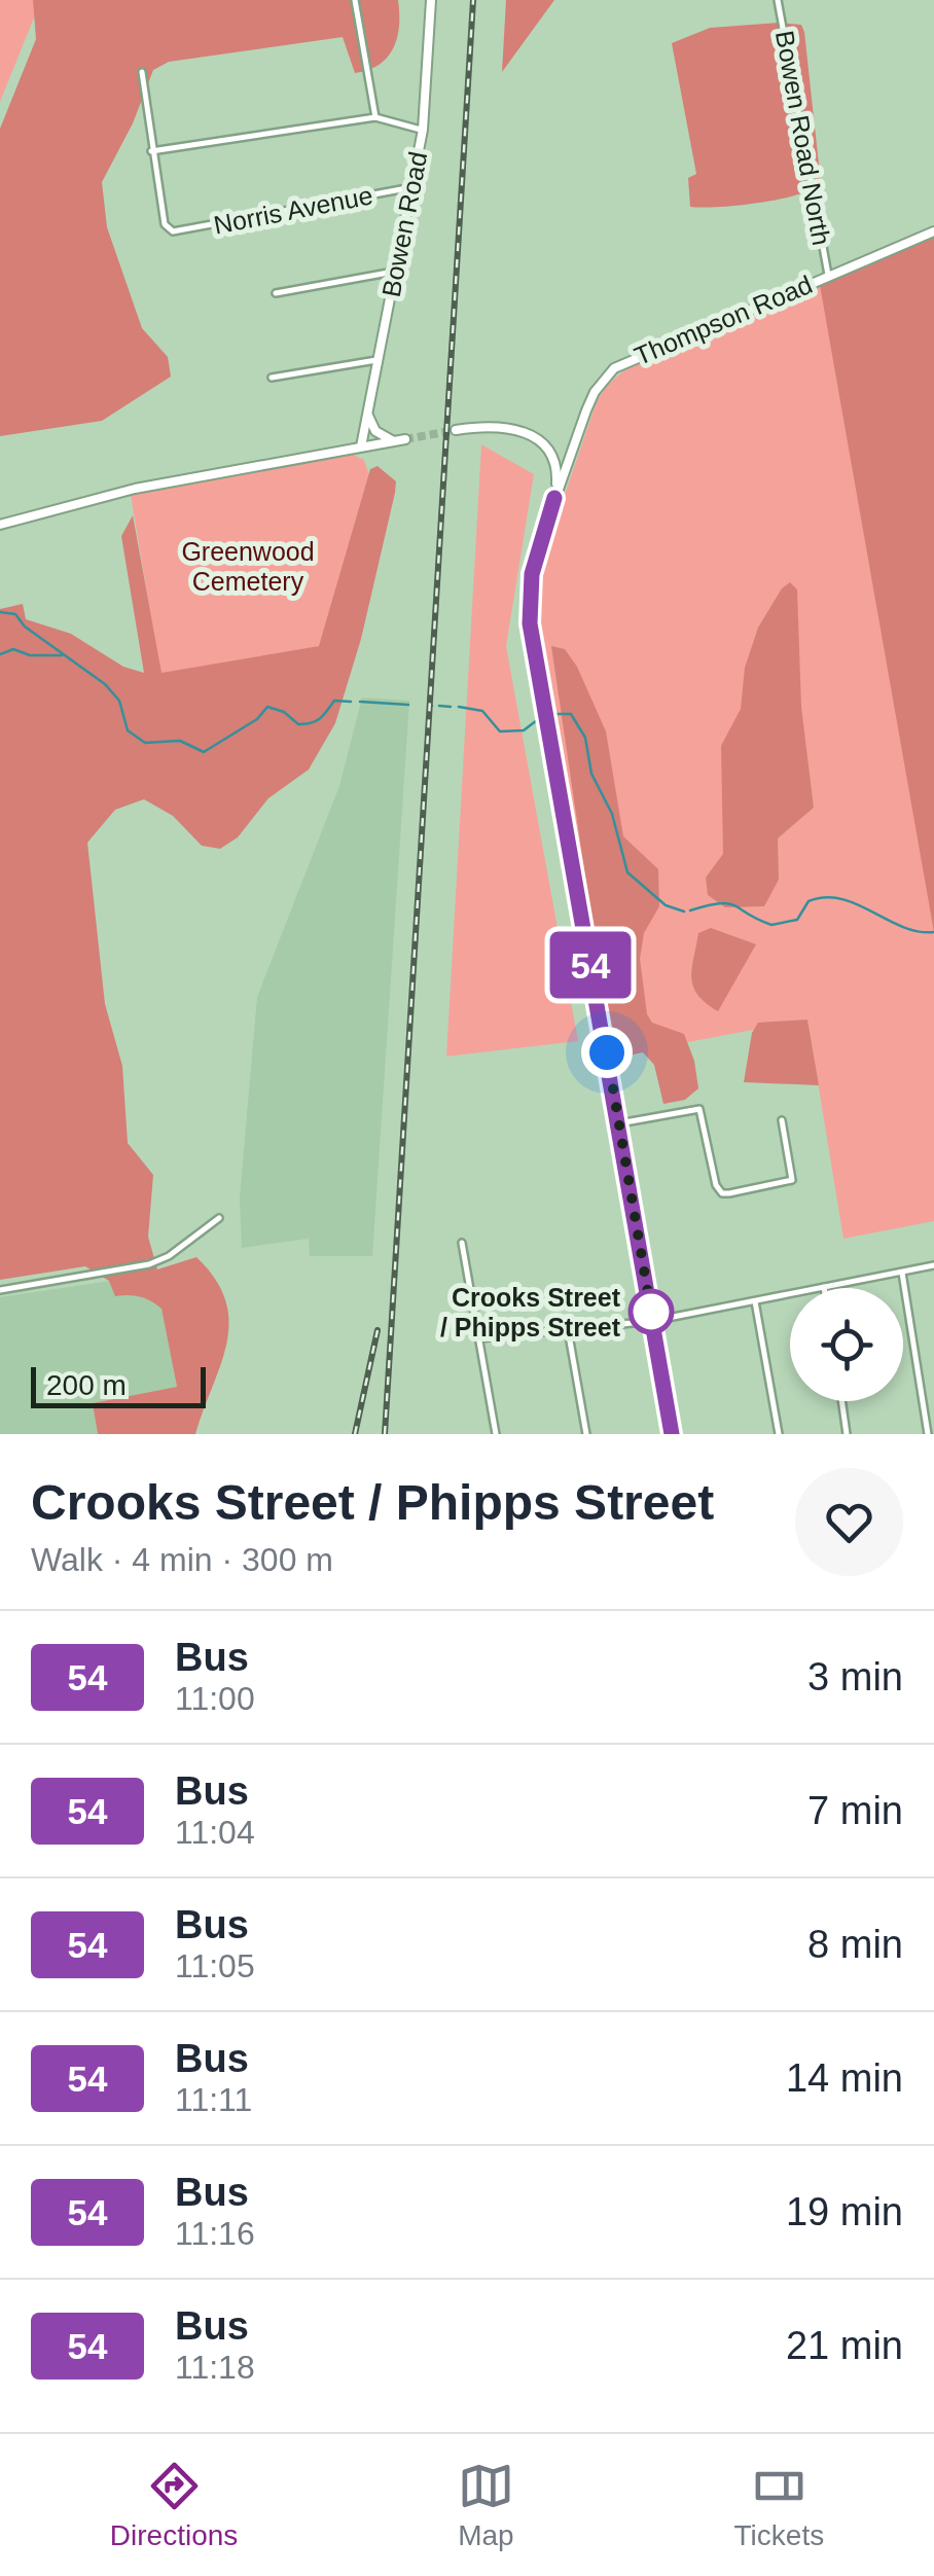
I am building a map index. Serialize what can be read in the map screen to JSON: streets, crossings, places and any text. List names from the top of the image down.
{
  "streets": {
    "main road": ["Bowen Road", "Thompson Road"],
    "street": ["Bowen Road North", "Norris Avenue"]
  },
  "crossings": [
    ["Bowen Road North", "Thompson Road"],
    ["Norris Avenue", "Bowen Road"]
  ],
  "parks": ["Greenwood Cemetery"],
  "places": ["Crooks Street / Phipps Street"],
  "lines": ["bus line 54"],
  "scale_bar": "200 m",
  "page": {
    "on_map": "54",
    "scale": "200 m",
    "heading": ["Crooks Street / Phipps Street", "Walk · 4 min · 300 m"],
    "list": [
      {
        "mark": "54",
        "name": "Bus",
        "note": "11:00",
        "value": "3 min"
      },
      {
        "mark": "54",
        "name": "Bus",
        "note": "11:04",
        "value": "7 min"
      },
      {
        "mark": "54",
        "name": "Bus",
        "note": "11:05",
        "value": "8 min"
      },
      {
        "mark": "54",
        "name": "Bus",
        "note": "11:11",
        "value": "14 min"
      },
      {
        "mark": "54",
        "name": "Bus",
        "note": "11:16",
        "value": "19 min"
      },
      {
        "mark": "54",
        "name": "Bus",
        "note": "11:18",
        "value": "21 min"
      }
    ],
    "tabs": ["Directions", "Map", "Tickets"]
  }
}
